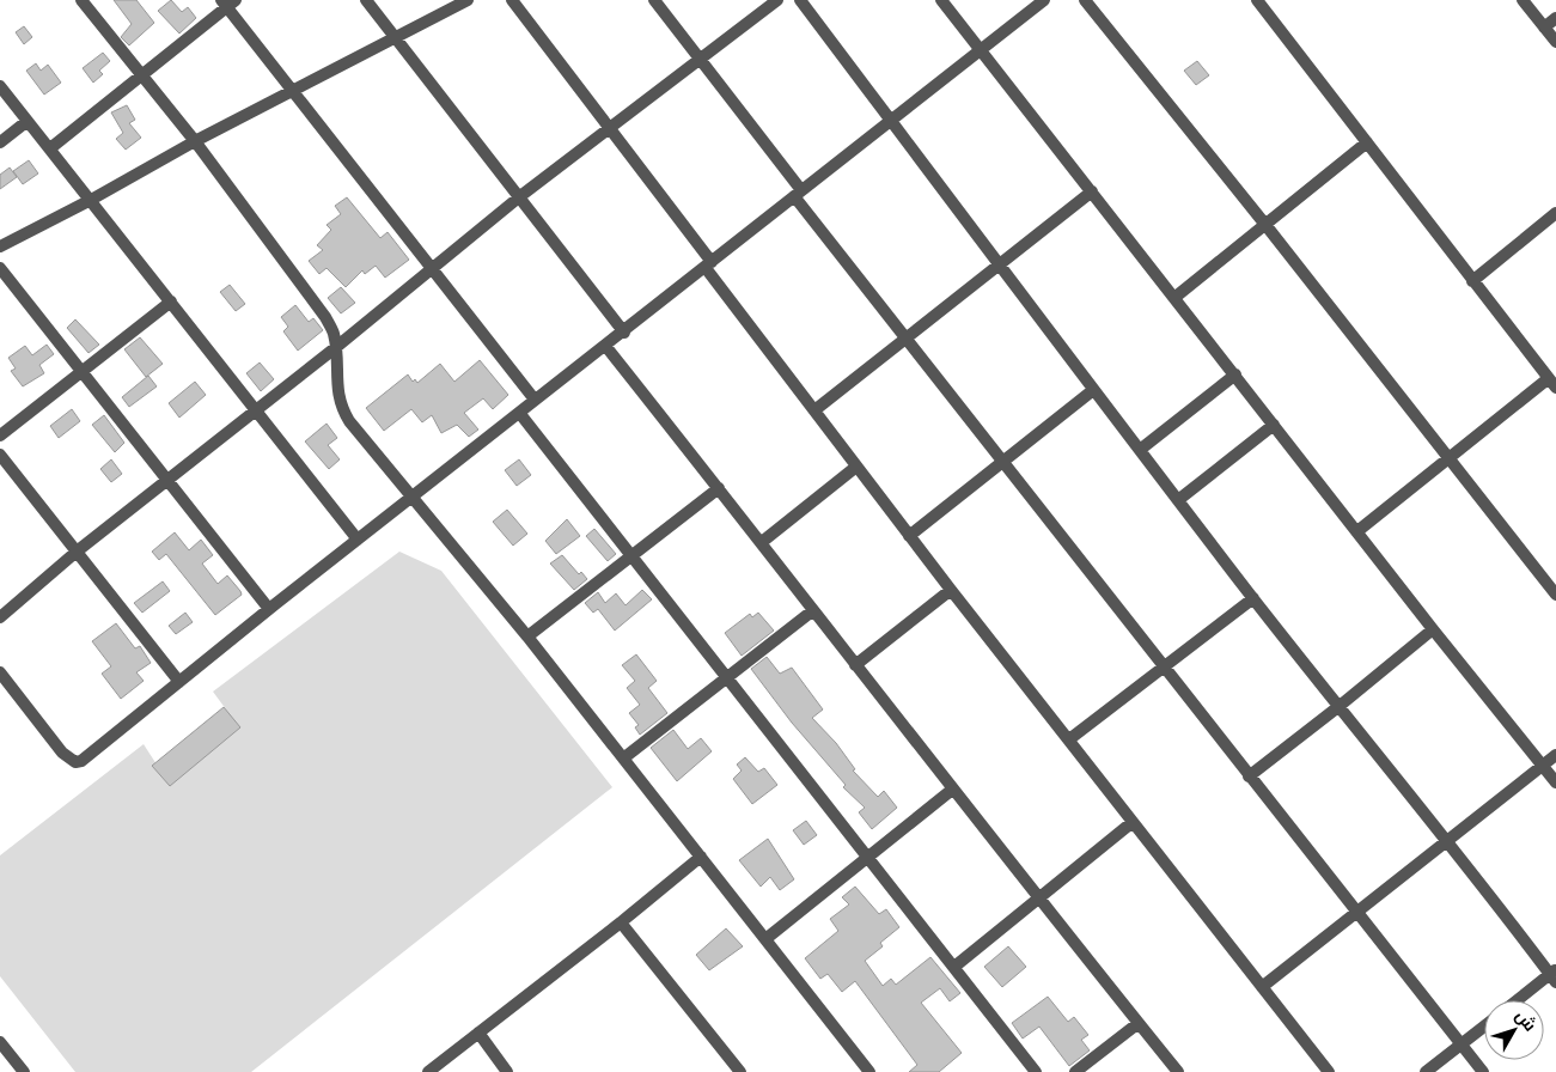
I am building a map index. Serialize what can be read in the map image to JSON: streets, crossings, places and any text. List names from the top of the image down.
{
  "north": "top right"
}
